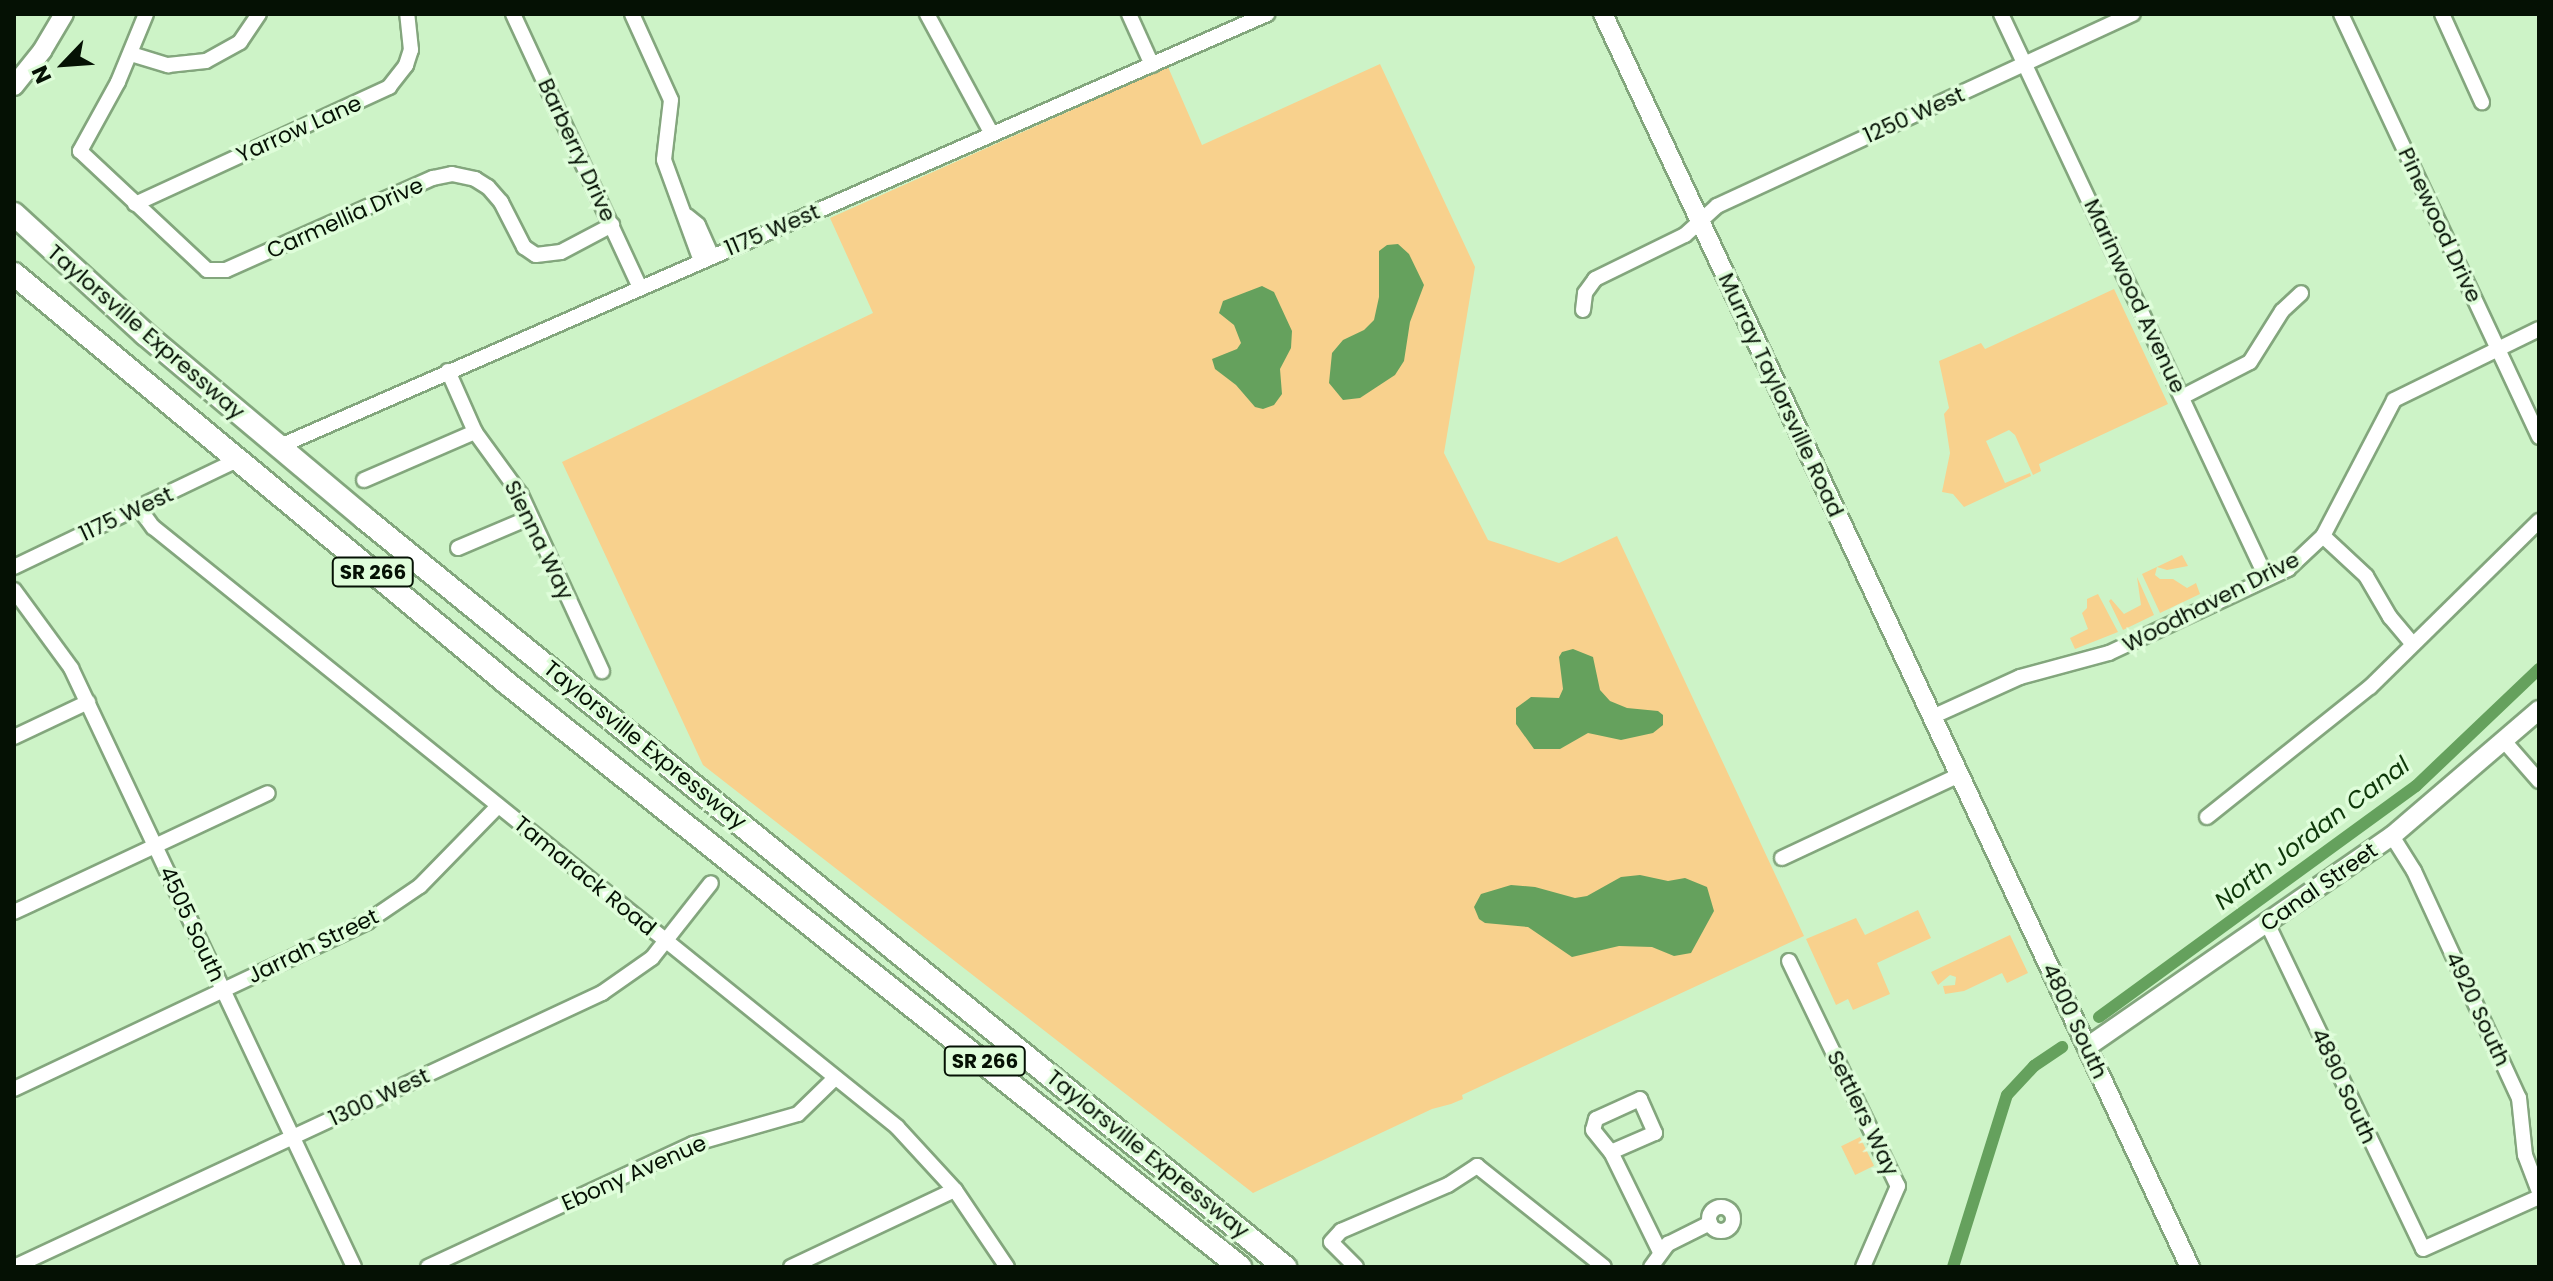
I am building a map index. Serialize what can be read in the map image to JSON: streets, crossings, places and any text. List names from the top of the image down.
{
  "streets": {
    "main road": ["Taylorsville Expressway", "SR 266"],
    "street": [
      "1250 West",
      "Yarrow Lane",
      "Barberry Drive",
      "Carmellia Drive",
      "Pinewood Drive",
      "1175 West",
      "Marinwood Avenue",
      "Murray Taylorsville Road",
      "Sienna Way",
      "Woodhaven Drive",
      "Tamarack Road",
      "Canal Street",
      "4505 South",
      "Jarrah Street",
      "4920 South",
      "4800 South",
      "4890 South",
      "1300 West",
      "Settlers Way",
      "Ebony Avenue"
    ]
  },
  "crossings": [
    ["1250 West", "Marinwood Avenue"],
    ["1250 West", "Murray Taylorsville Road"],
    ["Yarrow Lane", "Carmellia Drive"],
    ["Barberry Drive", "Carmellia Drive"],
    ["Barberry Drive", "1175 West"],
    ["Pinewood Drive", "Woodhaven Drive"],
    ["1175 West", "Taylorsville Expressway"],
    ["1175 West", "Sienna Way"],
    ["1175 West", "Tamarack Road"],
    ["Marinwood Avenue", "Woodhaven Drive"],
    ["Murray Taylorsville Road", "Woodhaven Drive"],
    ["Murray Taylorsville Road", "4800 South"],
    ["Tamarack Road", "Jarrah Street"],
    ["Tamarack Road", "1300 West"],
    ["Tamarack Road", "Ebony Avenue"],
    ["Canal Street", "4920 South"],
    ["Canal Street", "4800 South"],
    ["Canal Street", "4890 South"],
    ["4505 South", "Jarrah Street"],
    ["4505 South", "1300 West"],
    ["4920 South", "4890 South"]
  ],
  "water": ["North Jordan Canal"],
  "north": "bottom left"
}
